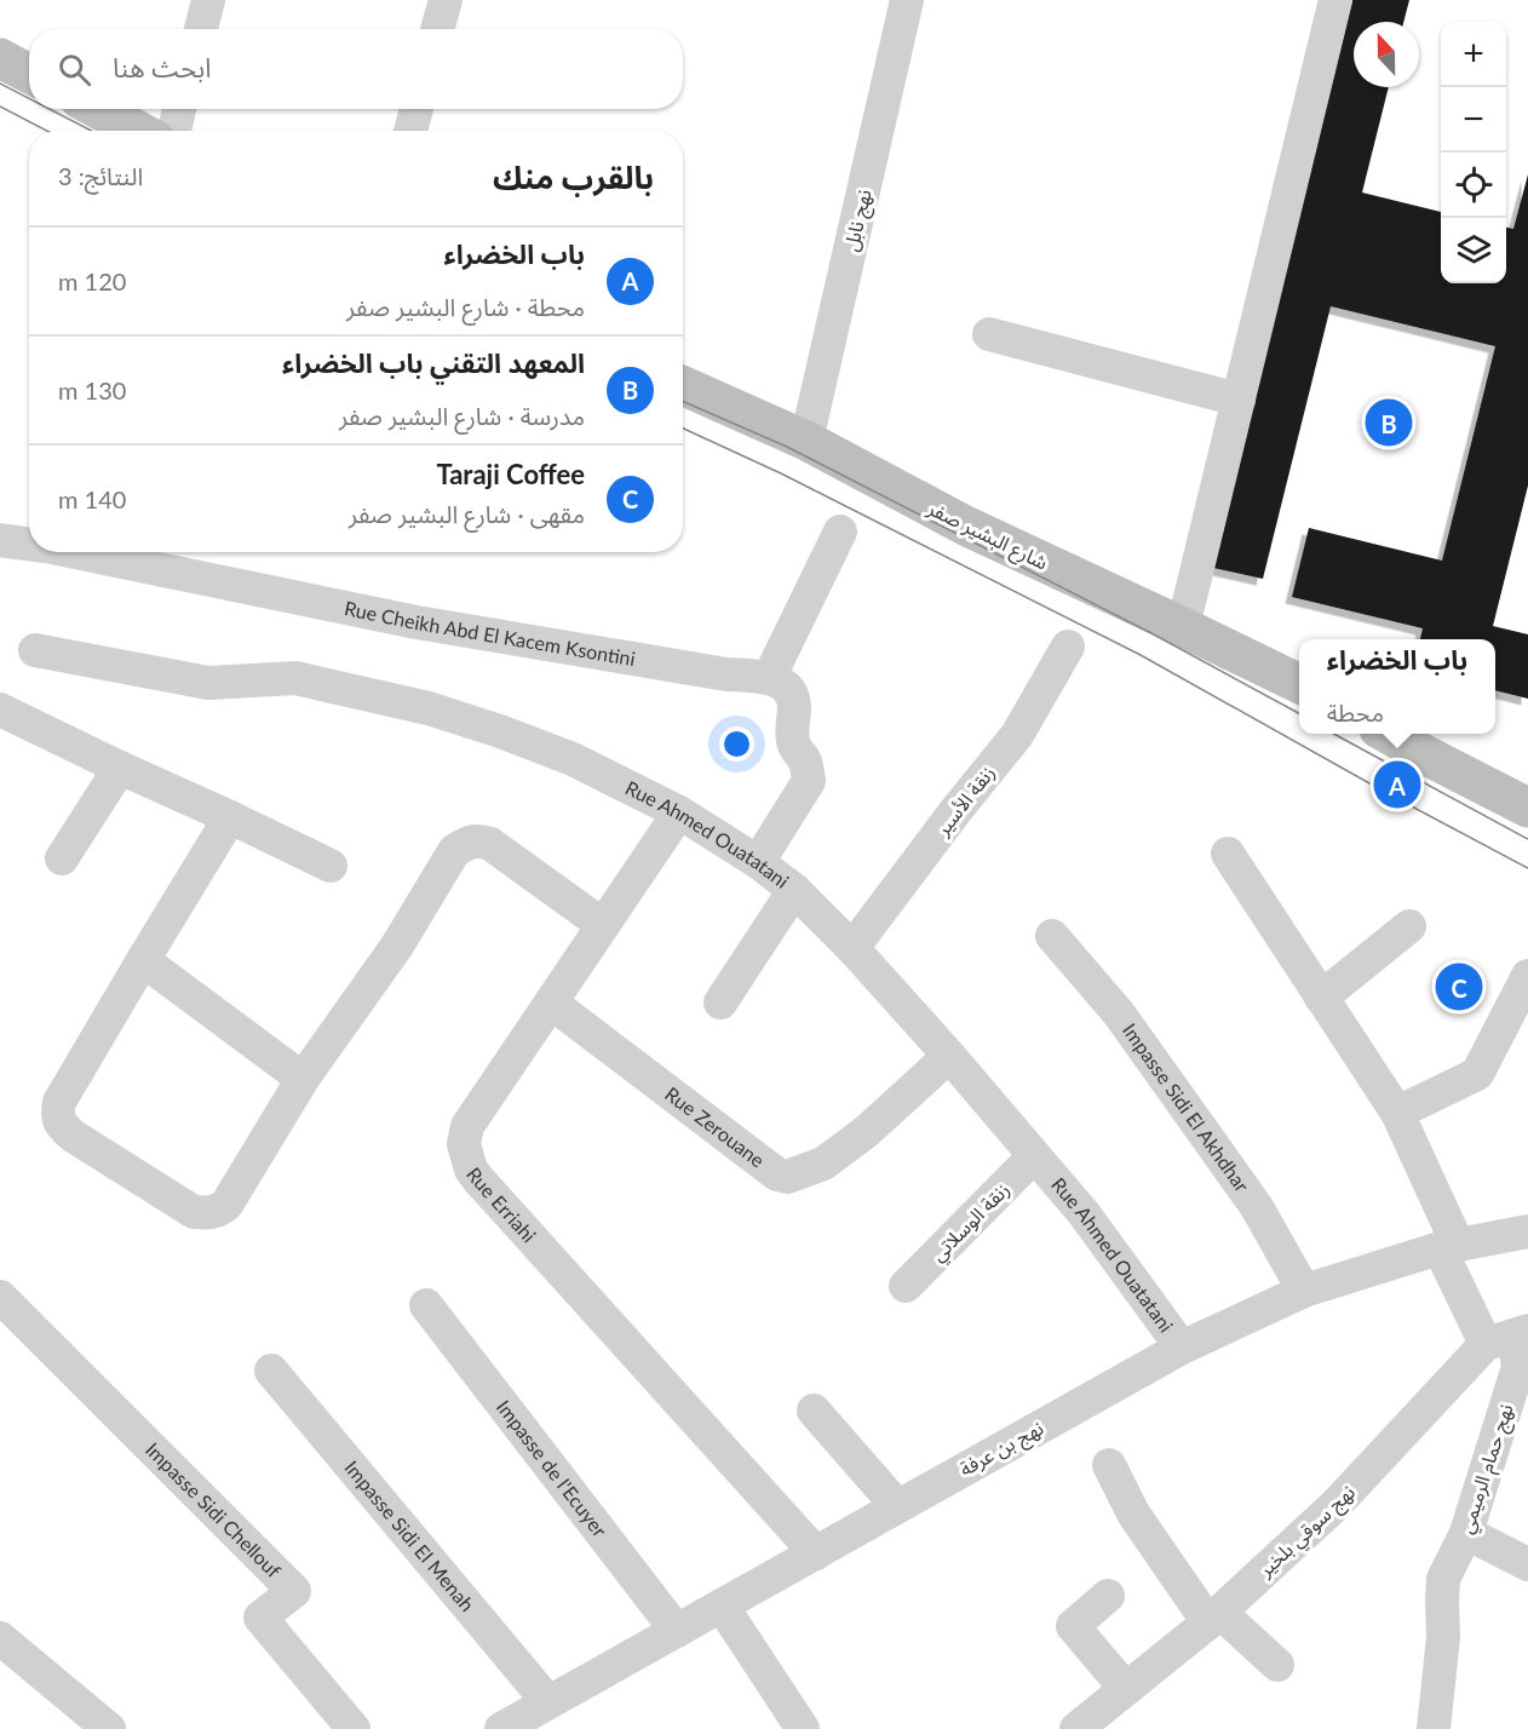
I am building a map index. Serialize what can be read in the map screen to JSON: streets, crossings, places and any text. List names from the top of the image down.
{
  "streets": {
    "street": [
      "نهج نابل",
      "شارع البشير صفر",
      "Rue Cheikh Abd El Kacem Ksontini",
      "زنقة الأسير",
      "Rue Ahmed Ouatatani",
      "Impasse Sidi El Akhdhar",
      "Rue Zerouane",
      "Rue Erriahi",
      "زنقة الوسلاتي",
      "نهج بن عرفة",
      "Impasse de l'Ecuyer",
      "نهج حمام الرميمي",
      "Impasse Sidi Chellouf",
      "نهج سوقي بلخير",
      "Impasse Sidi El Menah"
    ]
  },
  "crossings": [
    ["نهج نابل", "شارع البشير صفر"],
    ["زنقة الأسير", "Rue Ahmed Ouatatani"],
    ["Rue Ahmed Ouatatani", "Rue Zerouane"],
    ["Rue Ahmed Ouatatani", "Rue Erriahi"],
    ["Rue Ahmed Ouatatani", "زنقة الوسلاتي"],
    ["Rue Ahmed Ouatatani", "نهج بن عرفة"],
    ["Impasse Sidi El Akhdhar", "نهج بن عرفة"],
    ["Rue Zerouane", "Rue Erriahi"],
    ["Rue Erriahi", "نهج بن عرفة"],
    ["نهج بن عرفة", "Impasse de l'Ecuyer"],
    ["نهج بن عرفة", "Impasse Sidi El Menah"],
    ["نهج حمام الرميمي", "نهج سوقي بلخير"]
  ],
  "north": "top",
  "page": {
    "map_buttons": ["+", "−"],
    "search": "ابحث هنا",
    "heading": ["بالقرب منك", "النتائج: 3"],
    "list": [
      {
        "mark": "A",
        "name": "باب الخضراء",
        "note": "محطة · شارع البشير صفر",
        "value": "120 m"
      },
      {
        "mark": "B",
        "name": "المعهد التقني باب الخضراء",
        "note": "مدرسة · شارع البشير صفر",
        "value": "130 m"
      },
      {
        "mark": "C",
        "name": "Taraji Coffee",
        "note": "مقهى · شارع البشير صفر",
        "value": "140 m"
      }
    ],
    "pins": ["B", "A", "C"],
    "popup": ["باب الخضراء", "محطة"]
  }
}
